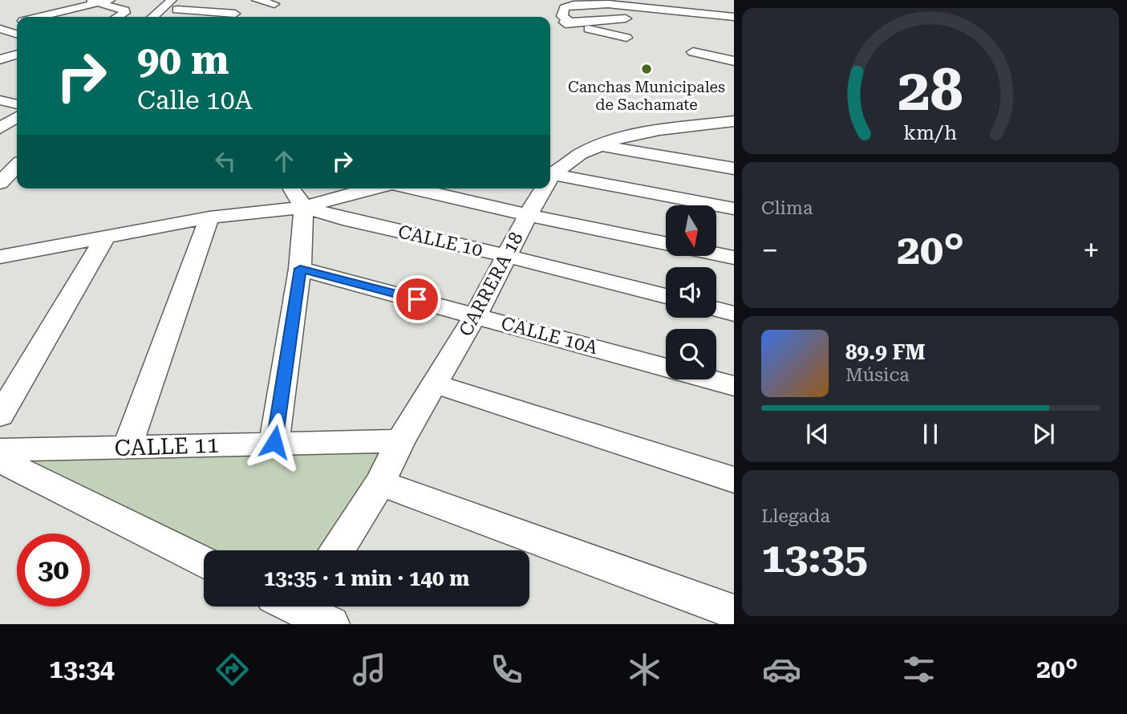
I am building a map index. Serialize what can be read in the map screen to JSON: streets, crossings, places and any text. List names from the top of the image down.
{
  "streets": {
    "street": [
      "CALLE 10",
      "CARRERA 18",
      "CALLE 10A",
      "CALLE 11"
    ]
  },
  "crossings": [
    ["CALLE 10", "CARRERA 18"],
    ["CARRERA 18", "CALLE 10A"],
    ["CARRERA 18", "CALLE 11"]
  ],
  "places": ["Canchas Municipales de Sachamate"],
  "north": "bottom",
  "page": {
    "turn": ["90 m", "Calle 10A"],
    "tile": [
      "Clima",
      ["Llegada", "13:35"]
    ],
    "heat": ["−", "20°", "+"],
    "song": ["89.9 FM", "Música"],
    "limit": "30",
    "trip": "13:35 · 1 min · 140 m",
    "tabs": ["13:34", "20°"],
    "gauge": ["28", "km/h"]
  }
}
